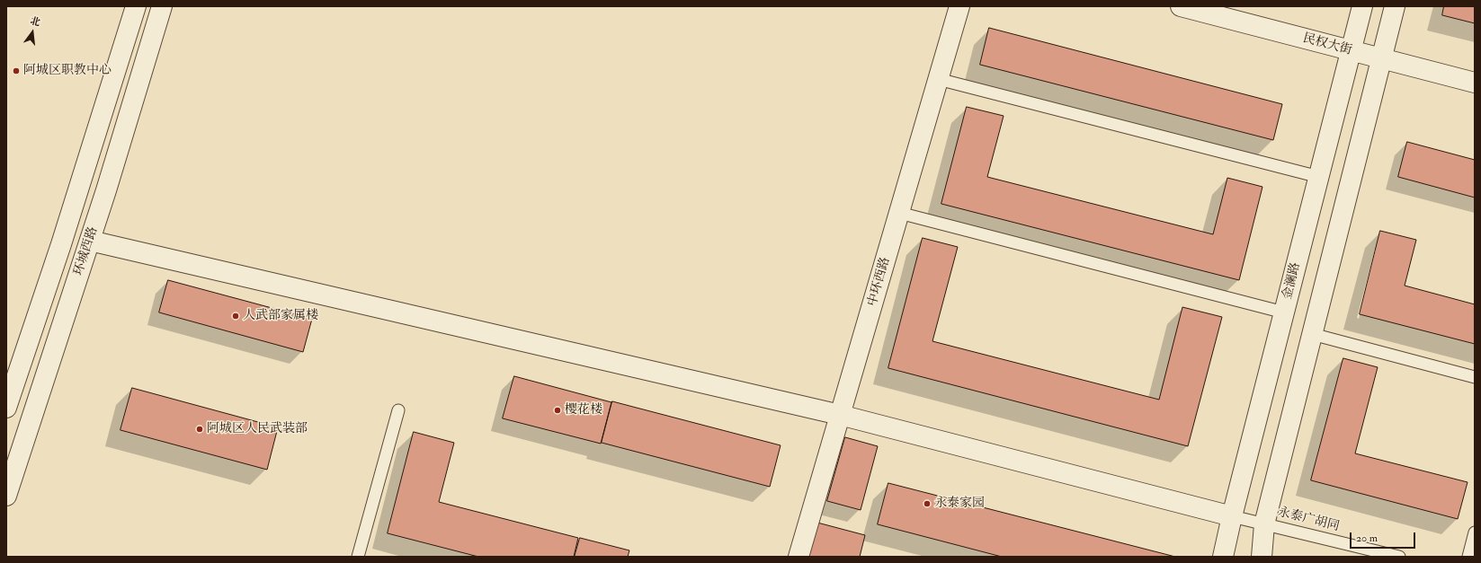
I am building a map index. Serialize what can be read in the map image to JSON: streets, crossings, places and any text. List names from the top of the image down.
{
  "streets": {
    "street": [
      "民权大街",
      "环城西路",
      "金澜路",
      "中环西路"
    ],
    "lane": ["永泰广胡同"]
  },
  "crossings": [
    ["民权大街", "金澜路"],
    ["金澜路", "永泰广胡同"]
  ],
  "places": [
    "阿城区职教中心",
    "人武部家属楼",
    "樱花楼",
    "阿城区人民武装部",
    "永泰家园"
  ],
  "scale_bar": "20 m",
  "north": "top"
}
